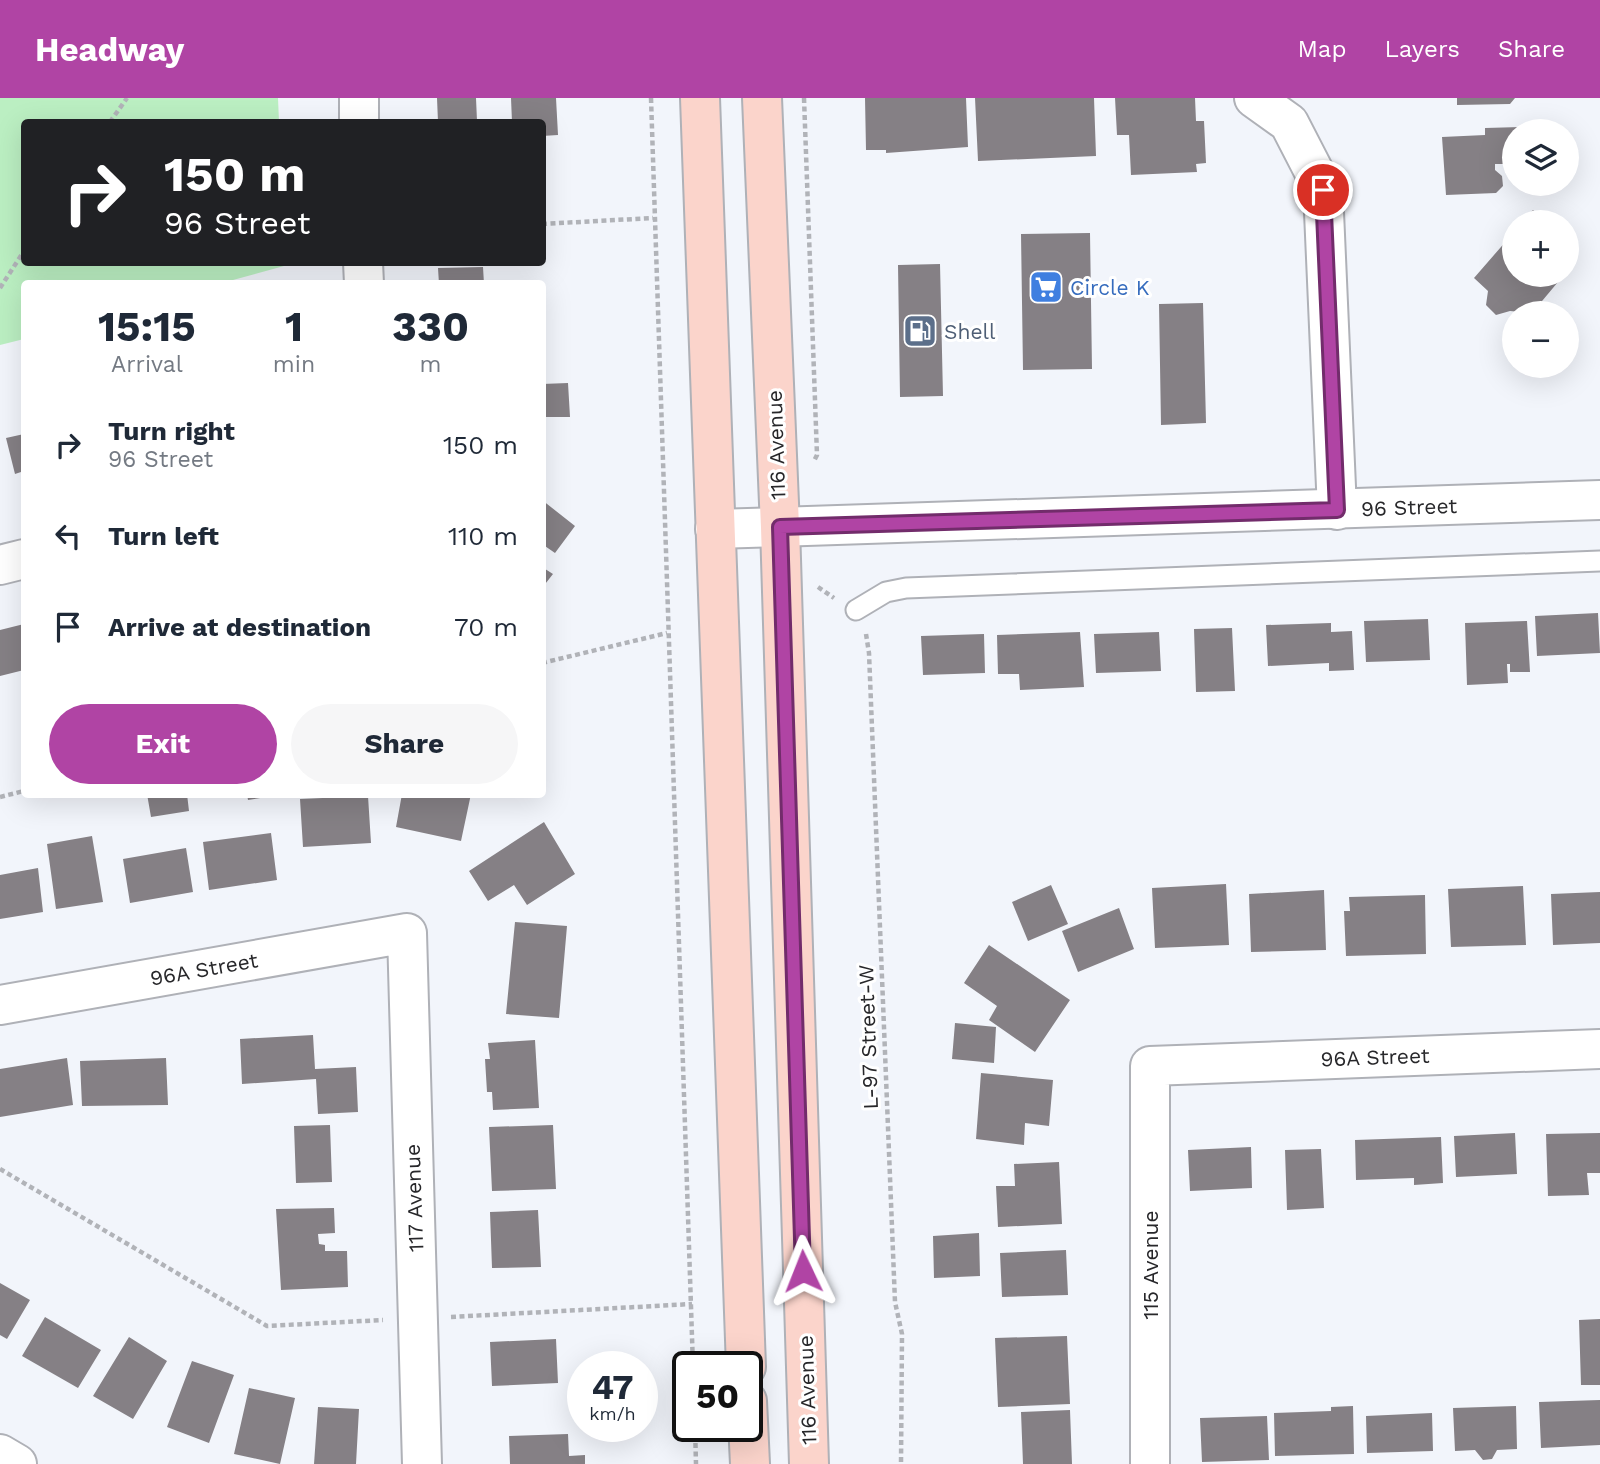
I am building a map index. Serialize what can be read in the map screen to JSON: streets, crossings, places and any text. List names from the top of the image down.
{
  "streets": {
    "main road": ["116 Avenue"],
    "street": [
      "96 Street",
      "96A Street",
      "117 Avenue",
      "115 Avenue"
    ],
    "path": ["L-97 Street-W"]
  },
  "crossings": [
    ["116 Avenue", "96 Street"],
    ["96A Street", "117 Avenue"],
    ["96A Street", "115 Avenue"]
  ],
  "places": {
    "supermarket": ["Circle K"],
    "fuel station": ["Shell"]
  },
  "page": {
    "header": "Headway",
    "nav": ["Map", "Layers", "Share"],
    "map_buttons": ["+", "−"],
    "turn": ["150 m", "96 Street"],
    "eta": [
      "15:15",
      "Arrival",
      "1",
      "min",
      "330",
      "m"
    ],
    "list": [
      {
        "name": "Turn right",
        "note": "96 Street",
        "value": "150 m"
      },
      {
        "name": "Turn left",
        "value": "110 m"
      },
      {
        "name": "Arrive at destination",
        "value": "70 m"
      }
    ],
    "buttons": ["Exit", "Share"],
    "speed": "47 km/h",
    "limit": "50"
  }
}
